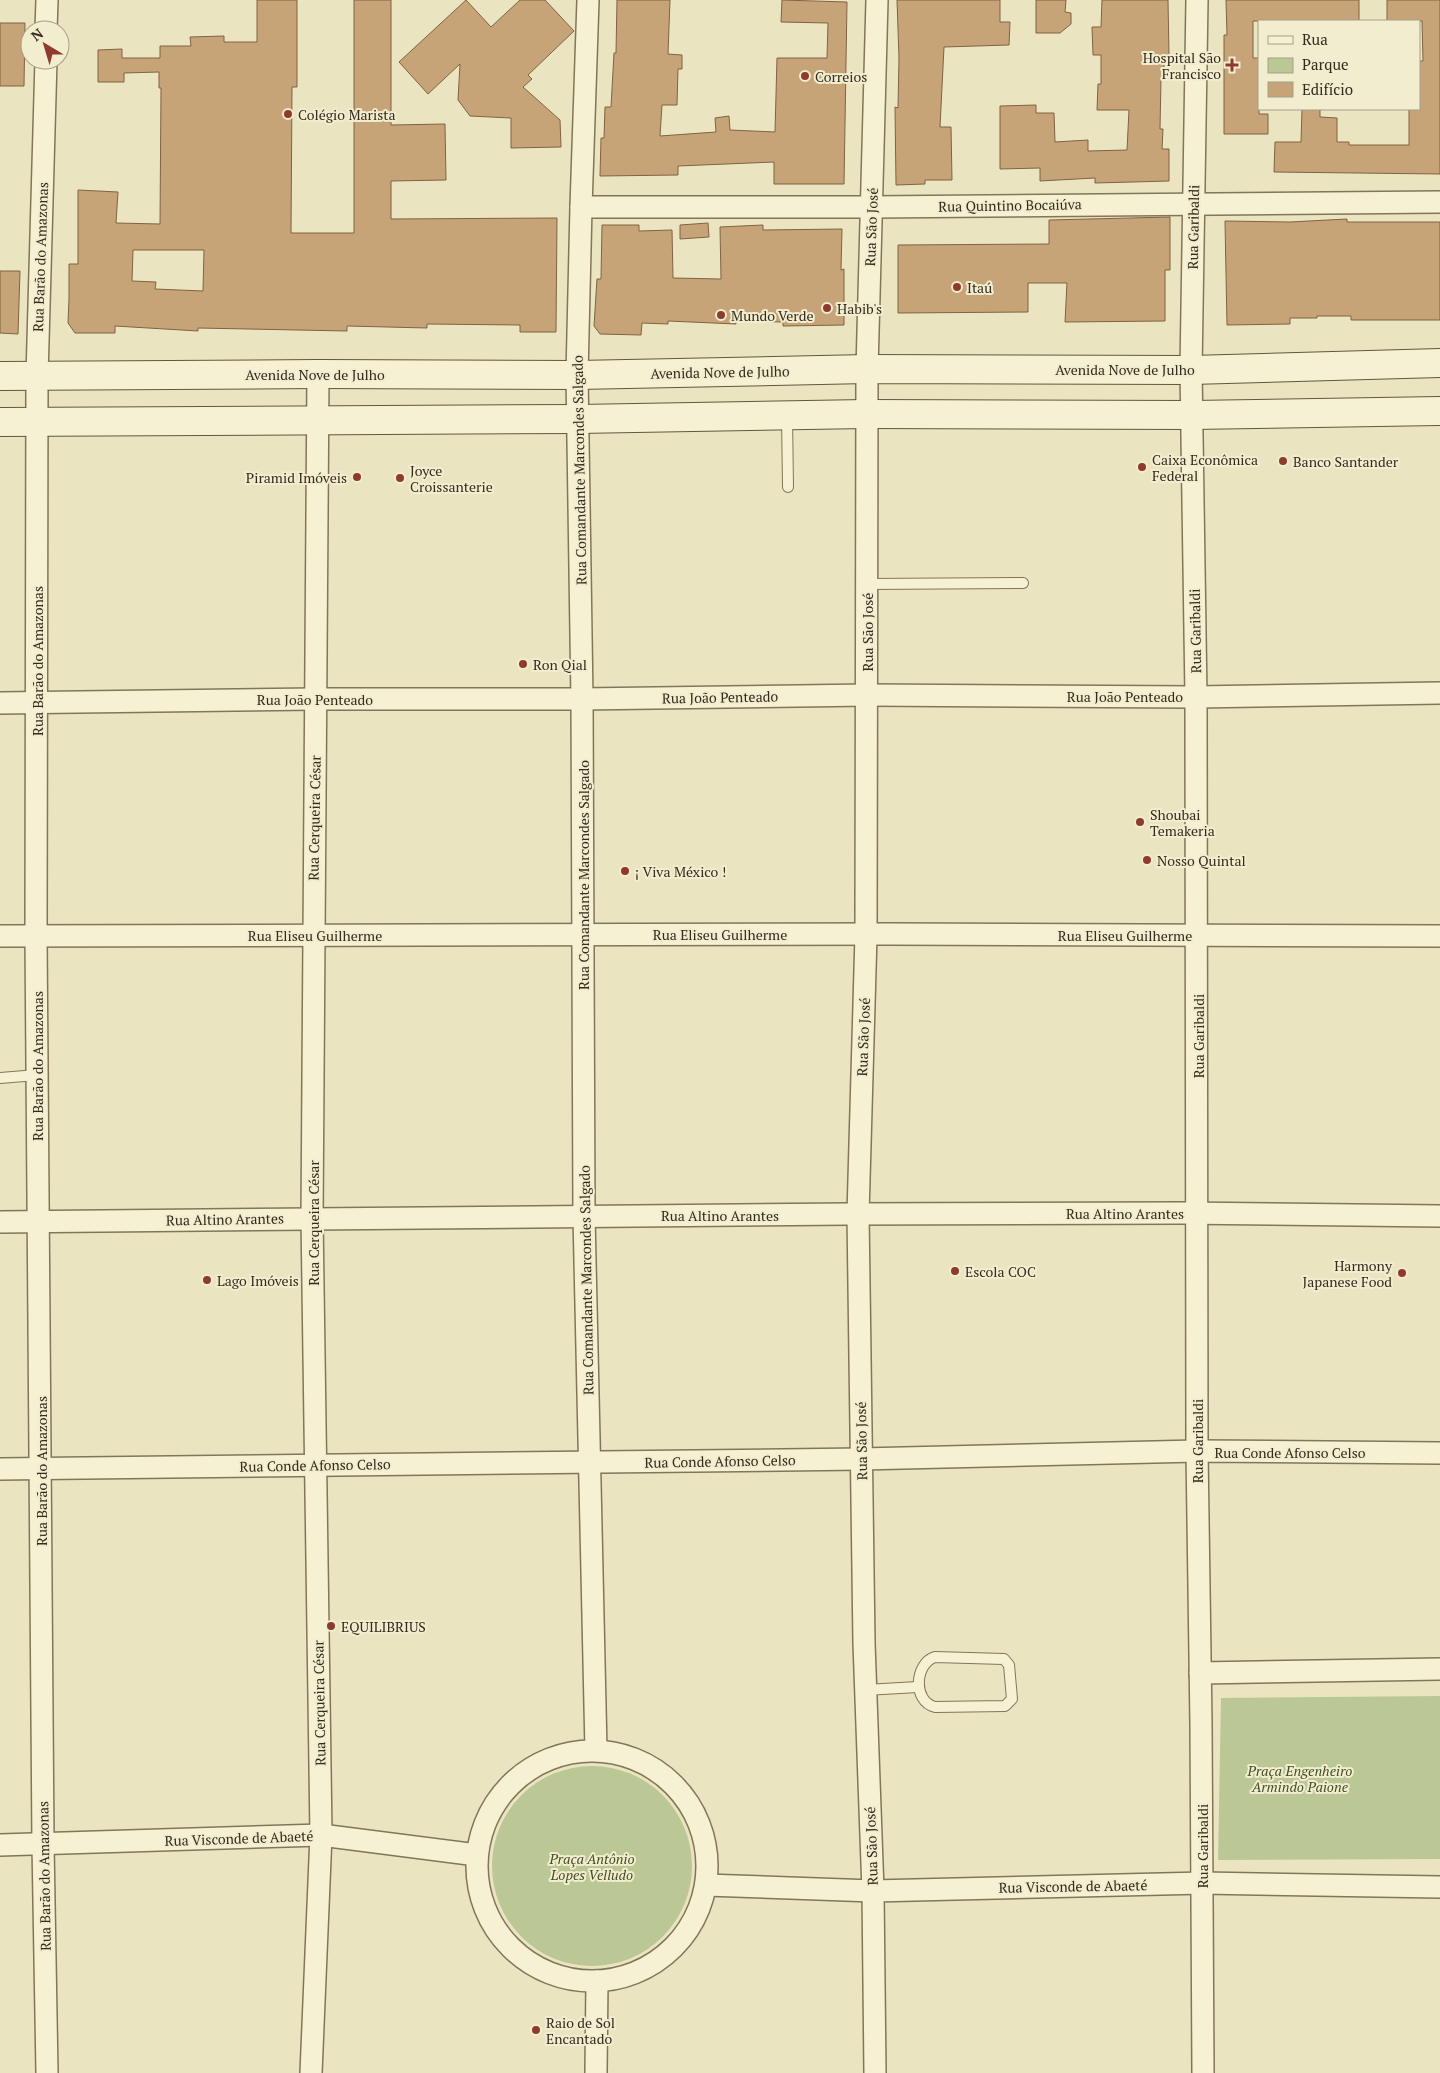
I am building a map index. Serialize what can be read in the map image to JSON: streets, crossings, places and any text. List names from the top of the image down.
{
  "streets": {
    "main road": ["Avenida Nove de Julho"],
    "street": [
      "Rua Quintino Bocaiúva",
      "Rua São José",
      "Rua Garibaldi",
      "Rua Barão do Amazonas",
      "Rua Comandante Marcondes Salgado",
      "Rua João Penteado",
      "Rua Cerqueira César",
      "Rua Eliseu Guilherme",
      "Rua Altino Arantes",
      "Rua Conde Afonso Celso",
      "Rua Visconde de Abaeté"
    ]
  },
  "crossings": [
    ["Rua Quintino Bocaiúva", "Rua São José"],
    ["Rua Quintino Bocaiúva", "Rua Garibaldi"],
    ["Rua Quintino Bocaiúva", "Rua Comandante Marcondes Salgado"],
    ["Rua São José", "Avenida Nove de Julho"],
    ["Rua São José", "Rua João Penteado"],
    ["Rua São José", "Rua Eliseu Guilherme"],
    ["Rua São José", "Rua Altino Arantes"],
    ["Rua São José", "Rua Conde Afonso Celso"],
    ["Rua São José", "Rua Visconde de Abaeté"],
    ["Rua Garibaldi", "Avenida Nove de Julho"],
    ["Rua Garibaldi", "Rua João Penteado"],
    ["Rua Garibaldi", "Rua Eliseu Guilherme"],
    ["Rua Garibaldi", "Rua Altino Arantes"],
    ["Rua Garibaldi", "Rua Conde Afonso Celso"],
    ["Rua Garibaldi", "Rua Visconde de Abaeté"],
    ["Rua Barão do Amazonas", "Avenida Nove de Julho"],
    ["Rua Barão do Amazonas", "Rua João Penteado"],
    ["Rua Barão do Amazonas", "Rua Eliseu Guilherme"],
    ["Rua Barão do Amazonas", "Rua Altino Arantes"],
    ["Rua Barão do Amazonas", "Rua Conde Afonso Celso"],
    ["Rua Barão do Amazonas", "Rua Visconde de Abaeté"],
    ["Avenida Nove de Julho", "Rua Comandante Marcondes Salgado"],
    ["Avenida Nove de Julho", "Rua Cerqueira César"],
    ["Rua Comandante Marcondes Salgado", "Rua João Penteado"],
    ["Rua Comandante Marcondes Salgado", "Rua Eliseu Guilherme"],
    ["Rua Comandante Marcondes Salgado", "Rua Altino Arantes"],
    ["Rua Comandante Marcondes Salgado", "Rua Conde Afonso Celso"],
    ["Rua João Penteado", "Rua Cerqueira César"],
    ["Rua Cerqueira César", "Rua Eliseu Guilherme"],
    ["Rua Cerqueira César", "Rua Altino Arantes"],
    ["Rua Cerqueira César", "Rua Conde Afonso Celso"],
    ["Rua Cerqueira César", "Rua Visconde de Abaeté"]
  ],
  "parks": ["Praça Engenheiro Armindo Paione", "Praça Antônio Lopes Velludo"],
  "places": {
    "health": ["Hospital São Francisco"],
    "other": [
      "Correios",
      "Colégio Marista",
      "Itaú",
      "Habib's",
      "Mundo Verde",
      "Banco Santander",
      "Caixa Econômica Federal",
      "Piramid Imóveis",
      "Joyce Croissanterie",
      "Ron Qial",
      "Shoubai Temakeria",
      "Nosso Quintal",
      "¡ Viva México !",
      "Escola COC",
      "Harmony Japanese Food",
      "Lago Imóveis",
      "EQUILIBRIUS",
      "Raio de Sol Encantado"
    ]
  },
  "legend": ["Rua", "Parque", "Edifício"],
  "north": "top left"
}
